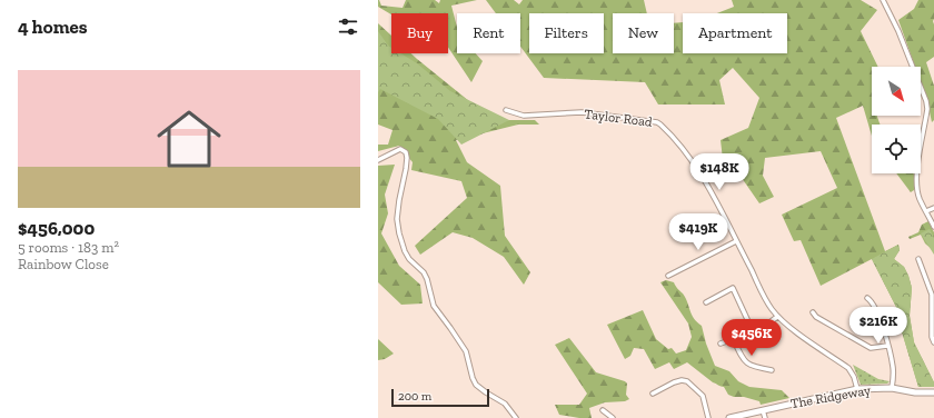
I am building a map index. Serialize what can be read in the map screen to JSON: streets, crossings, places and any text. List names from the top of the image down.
{
  "streets": {
    "street": ["Taylor Road", "The Ridgeway"]
  },
  "crossings": [
    ["Taylor Road", "The Ridgeway"]
  ],
  "scale_bar": "200 m",
  "north": "bottom right",
  "page": {
    "heading": "4 homes",
    "chip": [
      "Buy",
      "Rent",
      "Filters",
      "New",
      "Apartment"
    ],
    "list": [
      {
        "name": "$456,000",
        "note": "5 rooms · 183 m² · Rainbow Close"
      }
    ],
    "price": [
      "$148K",
      "$419K",
      "$216K",
      "$456K"
    ],
    "scale": "200 m"
  }
}
